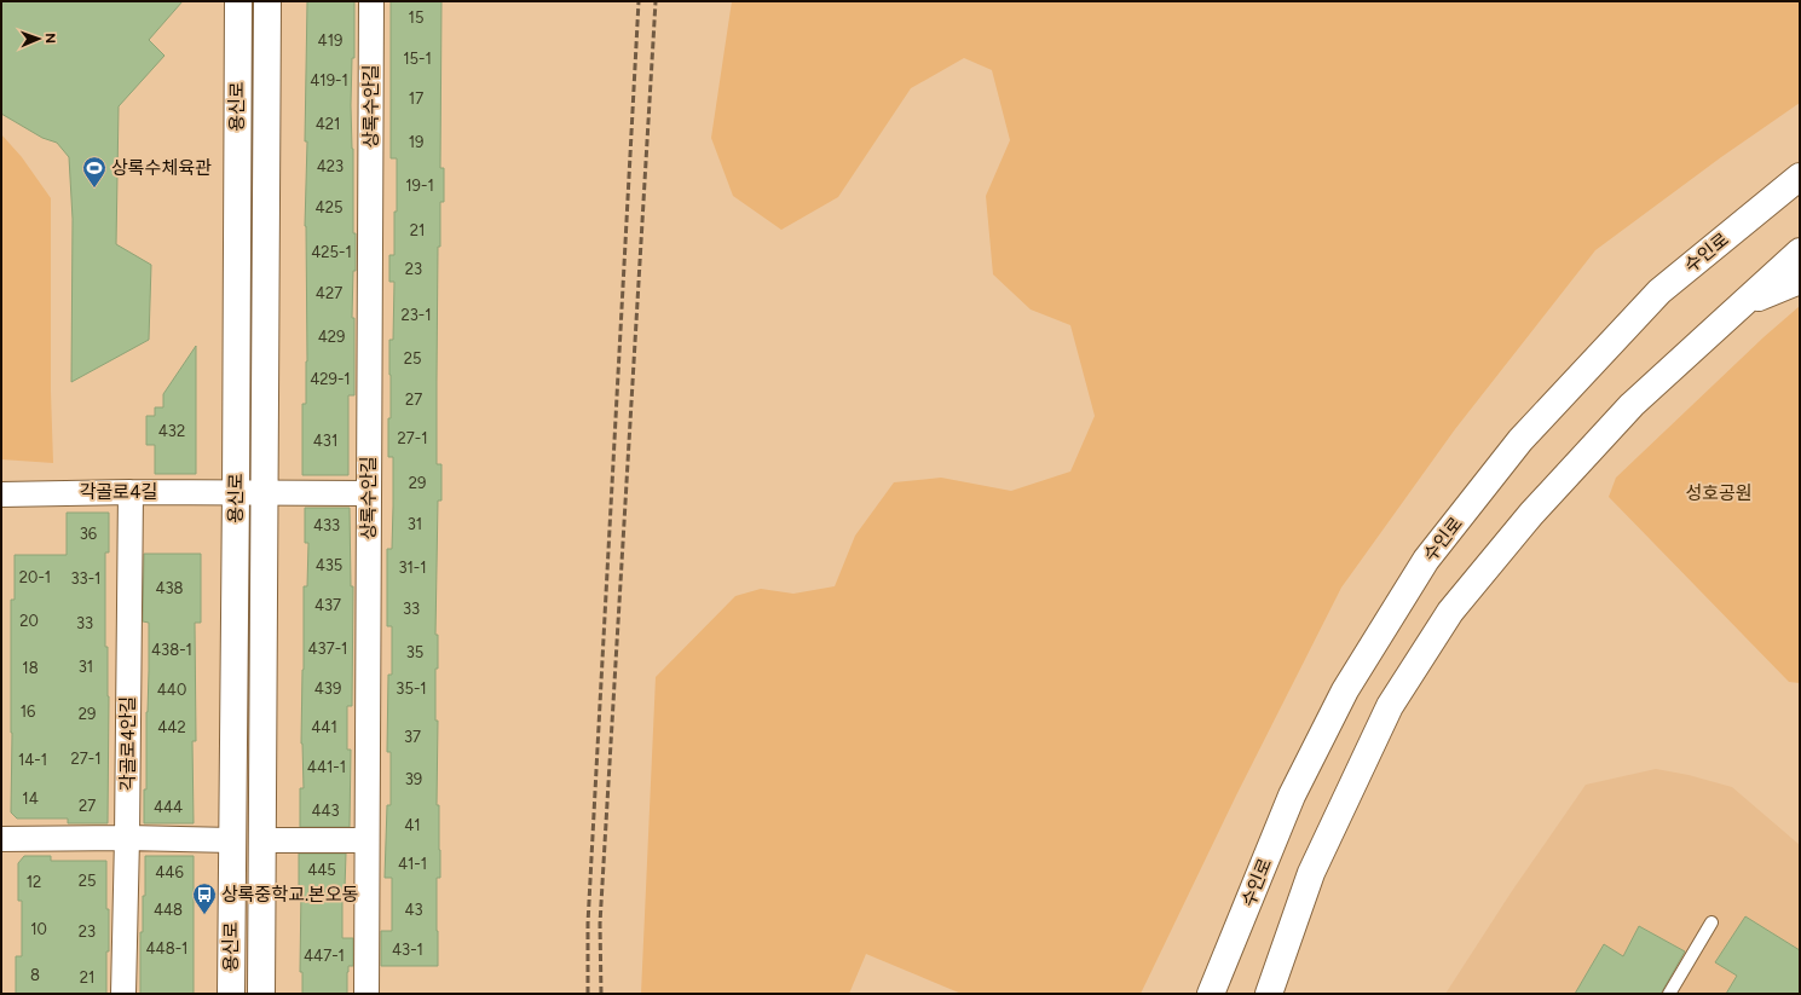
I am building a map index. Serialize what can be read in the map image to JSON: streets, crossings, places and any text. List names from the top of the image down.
{
  "streets": {
    "main road": ["용신로", "수인로"],
    "street": ["상록수안길", "각골로4길", "각골로4안길"]
  },
  "crossings": [
    ["용신로", "각골로4길"],
    ["상록수안길", "각골로4길"],
    ["각골로4길", "각골로4안길"]
  ],
  "parks": ["성호공원"],
  "places": {
    "sports": ["상록수체육관"],
    "bus stop": ["상록중학교.본오동"]
  },
  "house_numbers": [
    "15",
    "419",
    "15-1",
    "419-1",
    "17",
    "421",
    "19",
    "423",
    "19-1",
    "425",
    "21",
    "425-1",
    "23",
    "427",
    "23-1",
    "429",
    "25",
    "429-1",
    "27",
    "432",
    "27-1",
    "431",
    "29",
    "31",
    "433",
    "36",
    "435",
    "31-1",
    "20-1",
    "33-1",
    "438",
    "437",
    "33",
    "20",
    "33",
    "437-1",
    "438-1",
    "35",
    "31",
    "18",
    "439",
    "35-1",
    "440",
    "16",
    "29",
    "442",
    "441",
    "37",
    "27-1",
    "14-1",
    "441-1",
    "39",
    "14",
    "27",
    "444",
    "443",
    "41",
    "41-1",
    "445",
    "446",
    "25",
    "12",
    "448",
    "43",
    "10",
    "23",
    "448-1",
    "43-1",
    "447-1",
    "8",
    "21"
  ],
  "north": "right"
}
